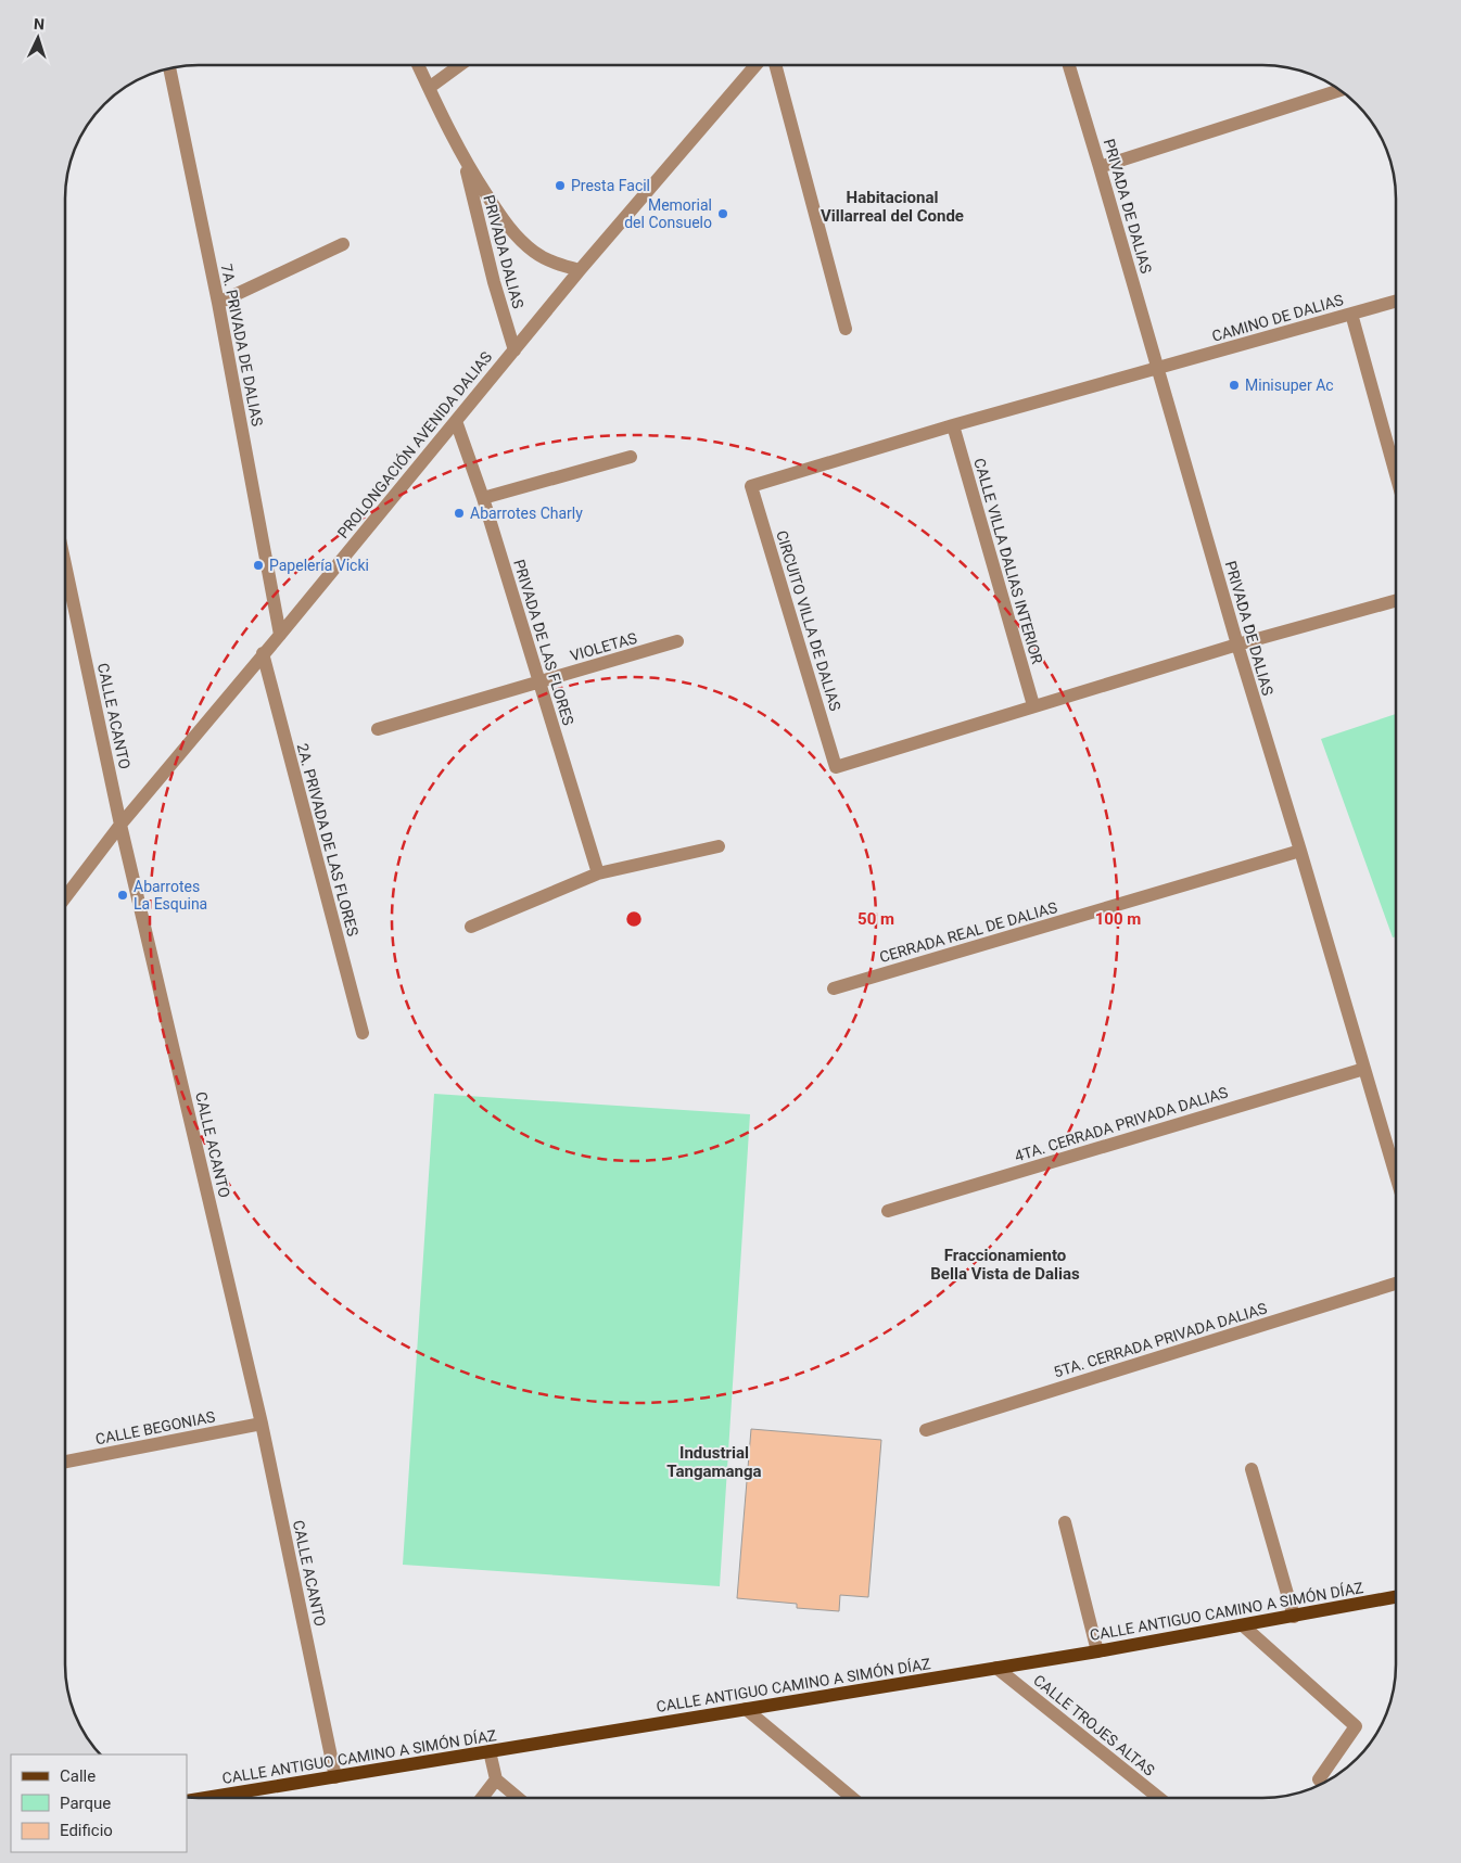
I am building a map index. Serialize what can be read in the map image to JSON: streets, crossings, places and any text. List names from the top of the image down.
{
  "streets": {
    "main road": ["CALLE ANTIGUO CAMINO A SIMÓN DÍAZ"],
    "street": [
      "PRIVADA DE DALIAS",
      "PRIVADA DALIAS",
      "CAMINO DE DALIAS",
      "7A. PRIVADA DE DALIAS",
      "PROLONGACIÓN AVENIDA DALIAS",
      "CALLE VILLA DALIAS INTERIOR",
      "CIRCUITO VILLA DE DALIAS",
      "PRIVADA DE LAS FLORES",
      "VIOLETAS",
      "CALLE ACANTO",
      "2A. PRIVADA DE LAS FLORES",
      "CERRADA REAL DE DALIAS",
      "4TA. CERRADA PRIVADA DALIAS",
      "5TA. CERRADA PRIVADA DALIAS",
      "CALLE BEGONIAS",
      "CALLE TROJES ALTAS"
    ]
  },
  "crossings": [
    ["PRIVADA DE DALIAS", "CAMINO DE DALIAS"],
    ["PRIVADA DE DALIAS", "CIRCUITO VILLA DE DALIAS"],
    ["PRIVADA DE DALIAS", "CERRADA REAL DE DALIAS"],
    ["PRIVADA DE DALIAS", "4TA. CERRADA PRIVADA DALIAS"],
    ["PRIVADA DALIAS", "PROLONGACIÓN AVENIDA DALIAS"],
    ["CAMINO DE DALIAS", "CIRCUITO VILLA DE DALIAS"],
    ["7A. PRIVADA DE DALIAS", "PROLONGACIÓN AVENIDA DALIAS"],
    ["PROLONGACIÓN AVENIDA DALIAS", "PRIVADA DE LAS FLORES"],
    ["PROLONGACIÓN AVENIDA DALIAS", "CALLE ACANTO"],
    ["PROLONGACIÓN AVENIDA DALIAS", "2A. PRIVADA DE LAS FLORES"],
    ["CALLE VILLA DALIAS INTERIOR", "CIRCUITO VILLA DE DALIAS"],
    ["PRIVADA DE LAS FLORES", "VIOLETAS"],
    ["CALLE ACANTO", "CALLE BEGONIAS"],
    ["CALLE ACANTO", "CALLE ANTIGUO CAMINO A SIMÓN DÍAZ"],
    ["CALLE ANTIGUO CAMINO A SIMÓN DÍAZ", "CALLE TROJES ALTAS"]
  ],
  "districts": ["Habitacional Villarreal del Conde", "Fraccionamiento Bella Vista de Dalias", "Industrial Tangamanga"],
  "places": [
    "Presta Facil",
    "Memorial del Consuelo",
    "Minisuper Ac",
    "Abarrotes Charly",
    "Papelería Vicki",
    "Abarrotes La Esquina"
  ],
  "legend": ["Calle", "Parque", "Edificio"],
  "north": "top",
  "rings": ["50 m", "100 m"]
}
